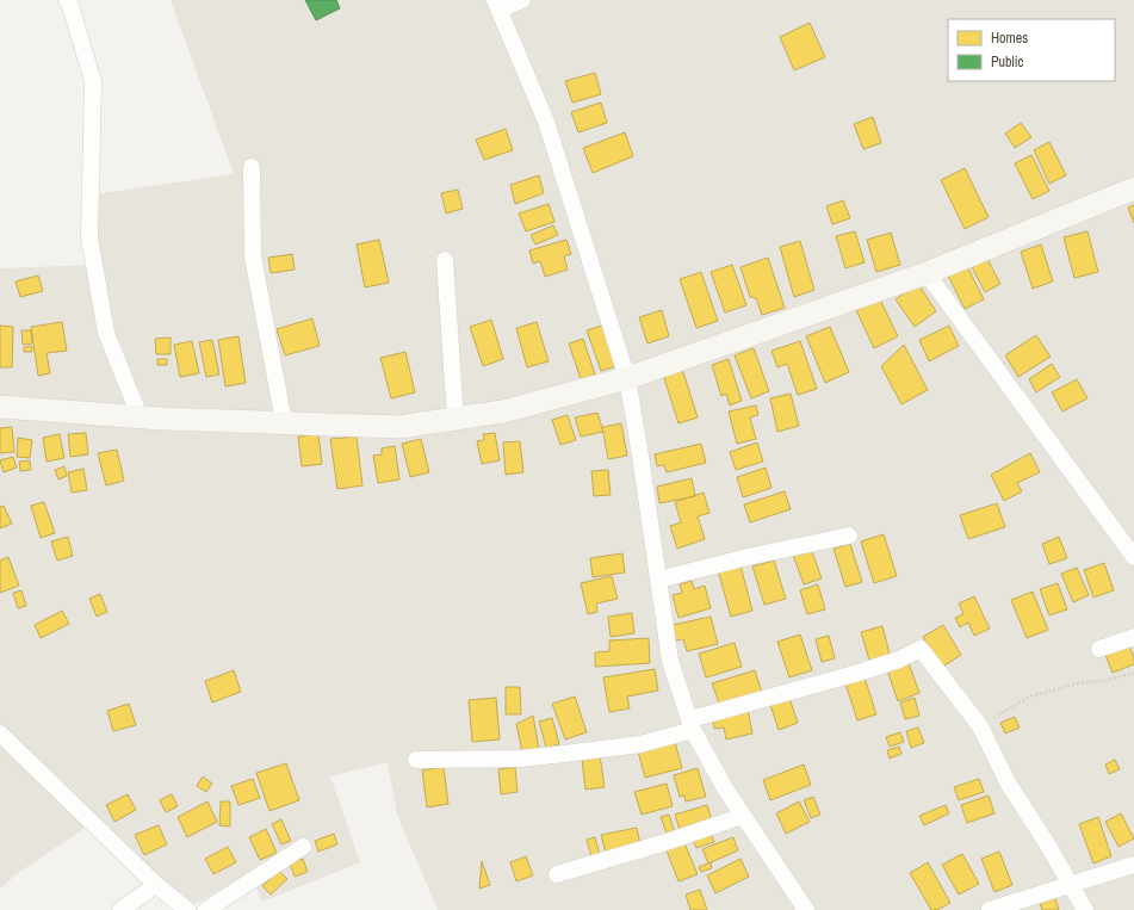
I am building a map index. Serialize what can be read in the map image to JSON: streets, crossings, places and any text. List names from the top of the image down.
{
  "legend": ["Homes", "Public"]
}
